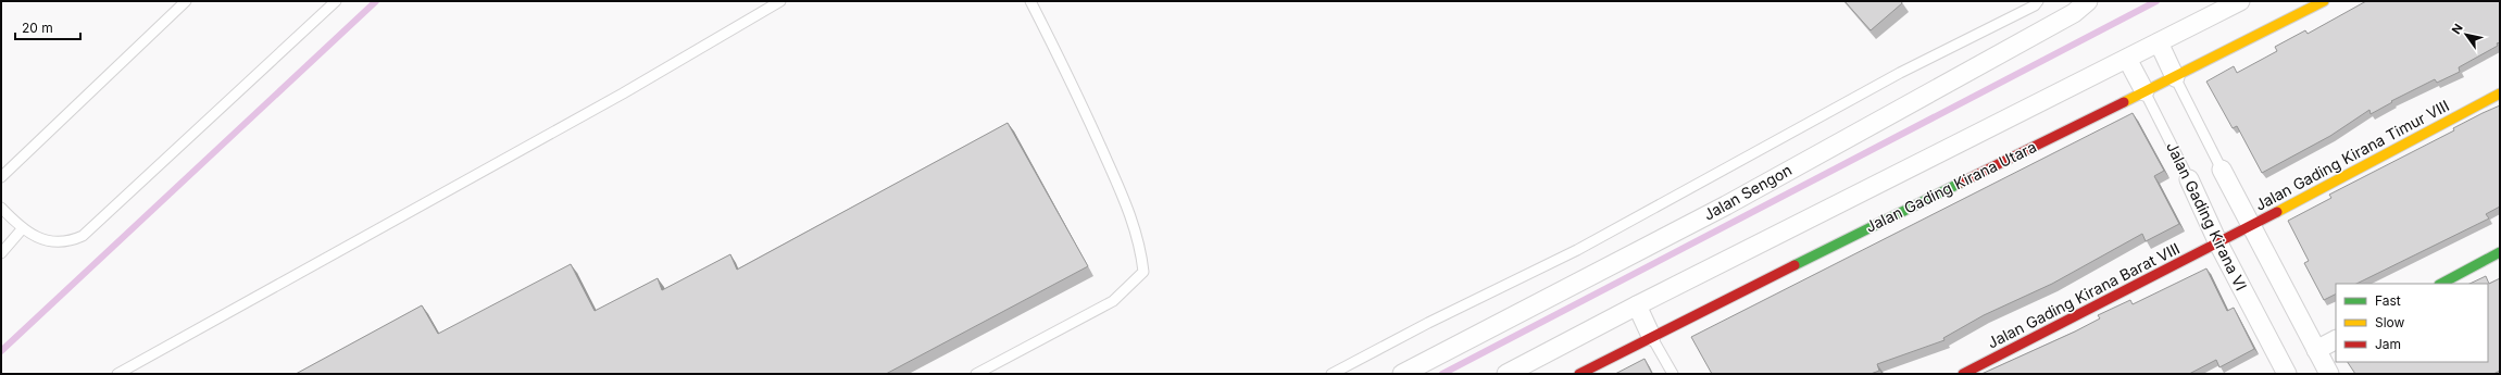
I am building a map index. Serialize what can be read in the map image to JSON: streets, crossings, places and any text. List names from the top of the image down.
{
  "streets": {
    "street": [
      "Jalan Gading Kirana Timur VIII",
      "Jalan Gading Kirana Utara",
      "Jalan Sengon",
      "Jalan Gading Kirana VI",
      "Jalan Gading Kirana Barat VIII"
    ]
  },
  "crossings": [
    ["Jalan Gading Kirana Timur VIII", "Jalan Gading Kirana VI"],
    ["Jalan Gading Kirana Timur VIII", "Jalan Gading Kirana Barat VIII"],
    ["Jalan Gading Kirana Utara", "Jalan Gading Kirana VI"],
    ["Jalan Gading Kirana VI", "Jalan Gading Kirana Barat VIII"]
  ],
  "legend": ["Fast", "Slow", "Jam"],
  "scale_bar": "20 m",
  "north": "top left"
}
